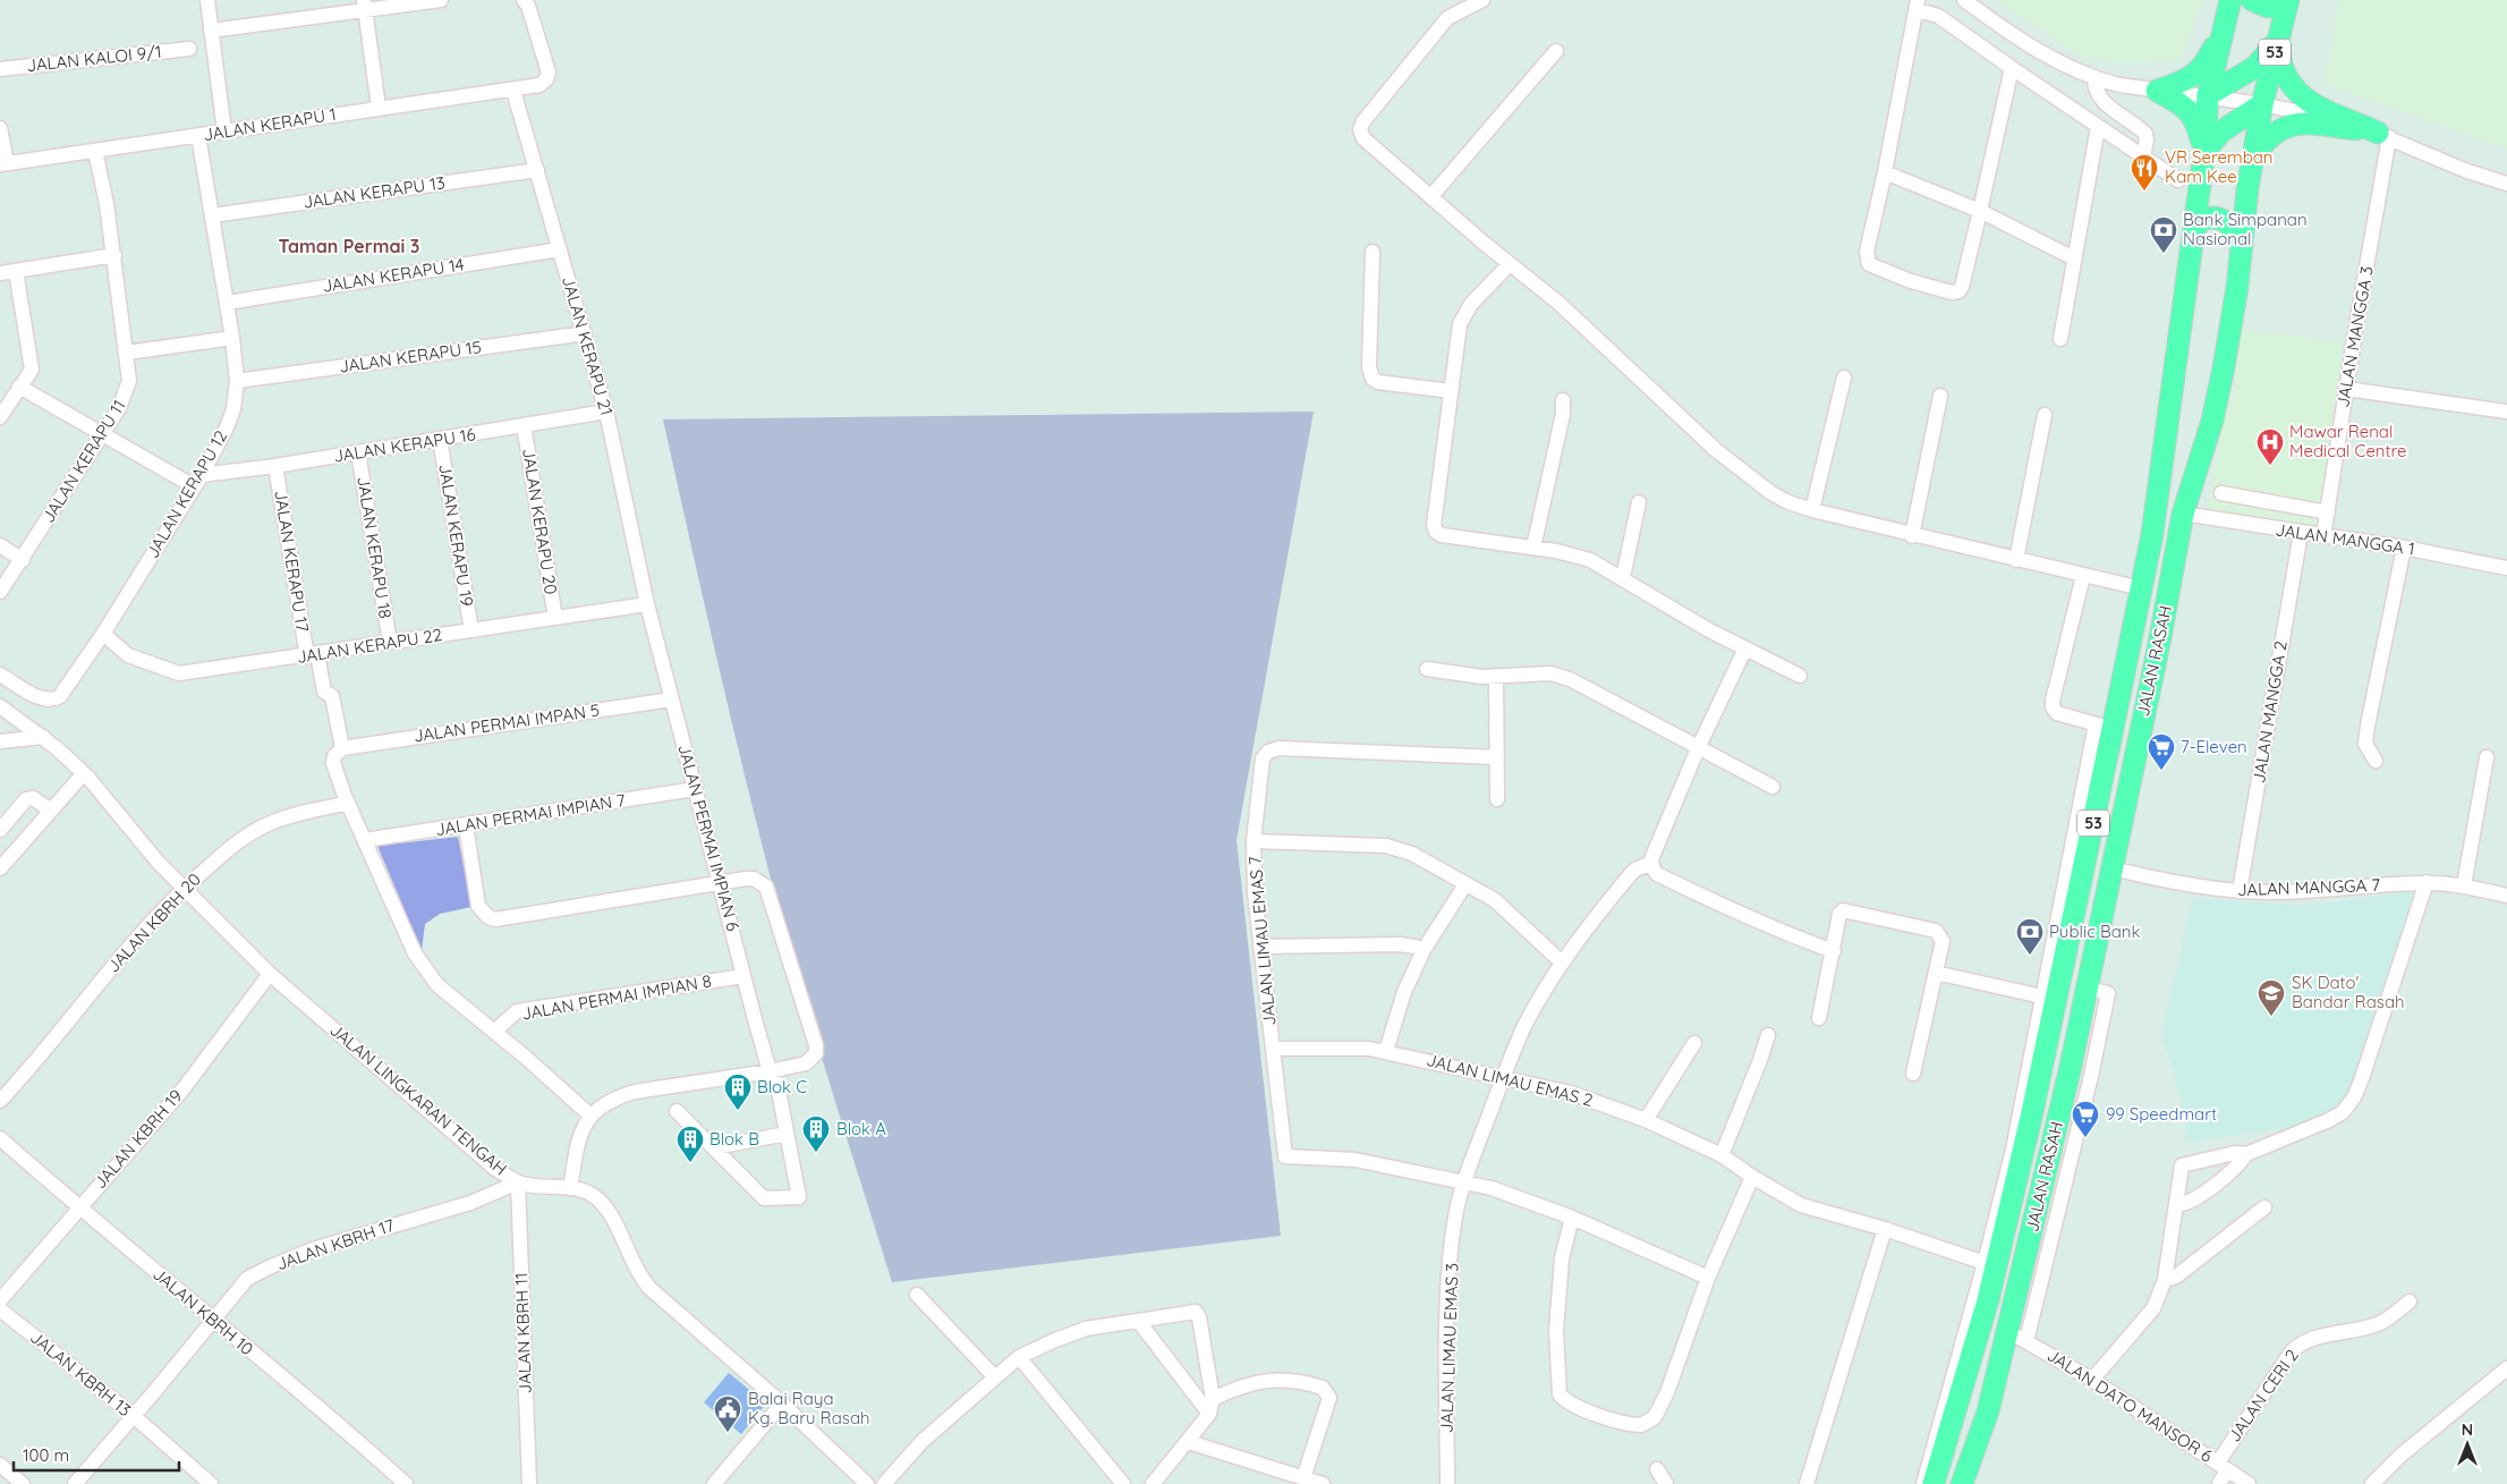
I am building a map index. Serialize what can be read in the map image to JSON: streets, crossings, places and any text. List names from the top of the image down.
{
  "streets": {
    "highway": ["53", "JALAN RASAH"],
    "street": [
      "JALAN KALOI 9/1",
      "JALAN KERAPU 1",
      "JALAN KERAPU 13",
      "JALAN KERAPU 14",
      "JALAN MANGGA 3",
      "JALAN KERAPU 21",
      "JALAN KERAPU 15",
      "JALAN KERAPU 16",
      "JALAN KERAPU 11",
      "JALAN KERAPU 12",
      "JALAN KERAPU 20",
      "JALAN KERAPU 19",
      "JALAN MANGGA 1",
      "JALAN KERAPU 18",
      "JALAN KERAPU 17",
      "JALAN KERAPU 22",
      "JALAN MANGGA 2",
      "JALAN PERMAI IMPAN 5",
      "JALAN PERMAI IMPIAN 7",
      "JALAN PERMAI IMPIAN 6",
      "JALAN MANGGA 7",
      "JALAN KBRH 20",
      "JALAN LIMAU EMAS 7",
      "JALAN PERMAI IMPIAN 8",
      "JALAN LIMAU EMAS 2",
      "JALAN LINGKARAN TENGAH",
      "JALAN KBRH 19",
      "JALAN KBRH 17",
      "JALAN KBRH 10",
      "JALAN KBRH 11",
      "JALAN LIMAU EMAS 3",
      "JALAN KBRH 13",
      "JALAN CERI 2",
      "JALAN DATO MANSOR 6"
    ]
  },
  "crossings": [
    ["JALAN KERAPU 1", "JALAN KERAPU 21"],
    ["JALAN KERAPU 1", "JALAN KERAPU 11"],
    ["JALAN KERAPU 1", "JALAN KERAPU 12"],
    ["JALAN KERAPU 13", "JALAN KERAPU 21"],
    ["JALAN KERAPU 13", "JALAN KERAPU 12"],
    ["JALAN KERAPU 14", "JALAN KERAPU 21"],
    ["JALAN KERAPU 14", "JALAN KERAPU 12"],
    ["JALAN MANGGA 3", "JALAN MANGGA 1"],
    ["JALAN KERAPU 21", "JALAN KERAPU 15"],
    ["JALAN KERAPU 21", "JALAN KERAPU 16"],
    ["JALAN KERAPU 21", "JALAN KERAPU 22"],
    ["JALAN KERAPU 21", "JALAN PERMAI IMPIAN 6"],
    ["JALAN KERAPU 15", "JALAN KERAPU 12"],
    ["JALAN KERAPU 16", "JALAN KERAPU 12"],
    ["JALAN KERAPU 16", "JALAN KERAPU 20"],
    ["JALAN KERAPU 16", "JALAN KERAPU 19"],
    ["JALAN KERAPU 16", "JALAN KERAPU 18"],
    ["JALAN KERAPU 16", "JALAN KERAPU 17"],
    ["JALAN KERAPU 12", "JALAN KERAPU 22"],
    ["JALAN KERAPU 20", "JALAN KERAPU 22"],
    ["JALAN KERAPU 19", "JALAN KERAPU 22"],
    ["JALAN MANGGA 1", "JALAN RASAH"],
    ["JALAN MANGGA 1", "JALAN MANGGA 2"],
    ["JALAN KERAPU 18", "JALAN KERAPU 22"],
    ["JALAN KERAPU 17", "JALAN KERAPU 22"],
    ["JALAN KERAPU 17", "JALAN PERMAI IMPAN 5"],
    ["JALAN KERAPU 22", "JALAN PERMAI IMPIAN 6"],
    ["JALAN RASAH", "JALAN MANGGA 7"],
    ["JALAN RASAH", "JALAN DATO MANSOR 6"],
    ["JALAN MANGGA 2", "JALAN MANGGA 7"],
    ["JALAN PERMAI IMPAN 5", "JALAN PERMAI IMPIAN 6"],
    ["JALAN PERMAI IMPIAN 7", "JALAN PERMAI IMPIAN 6"],
    ["JALAN PERMAI IMPIAN 6", "JALAN PERMAI IMPIAN 8"],
    ["JALAN KBRH 20", "JALAN LINGKARAN TENGAH"],
    ["JALAN LIMAU EMAS 7", "JALAN LIMAU EMAS 2"],
    ["JALAN LIMAU EMAS 7", "JALAN LIMAU EMAS 3"],
    ["JALAN LIMAU EMAS 2", "JALAN LIMAU EMAS 3"],
    ["JALAN LINGKARAN TENGAH", "JALAN KBRH 19"],
    ["JALAN LINGKARAN TENGAH", "JALAN KBRH 17"],
    ["JALAN LINGKARAN TENGAH", "JALAN KBRH 11"],
    ["JALAN KBRH 19", "JALAN KBRH 10"],
    ["JALAN KBRH 17", "JALAN KBRH 10"],
    ["JALAN KBRH 17", "JALAN KBRH 11"],
    ["JALAN KBRH 17", "JALAN KBRH 13"],
    ["JALAN CERI 2", "JALAN DATO MANSOR 6"]
  ],
  "districts": ["Taman Permai 3"],
  "places": {
    "restaurant": ["VR Seremban Kam Kee"],
    "bank": ["Bank Simpanan Nasional", "Public Bank"],
    "hospital": ["Mawar Renal Medical Centre"],
    "supermarket": ["7-Eleven", "99 Speedmart"],
    "school or university": ["SK Dato' Bandar Rasah"],
    "building": ["Blok C", "Blok A", "Blok B"],
    "public building": ["Balai Raya Kg. Baru Rasah"]
  },
  "scale_bar": "100 m",
  "north": "top"
}
